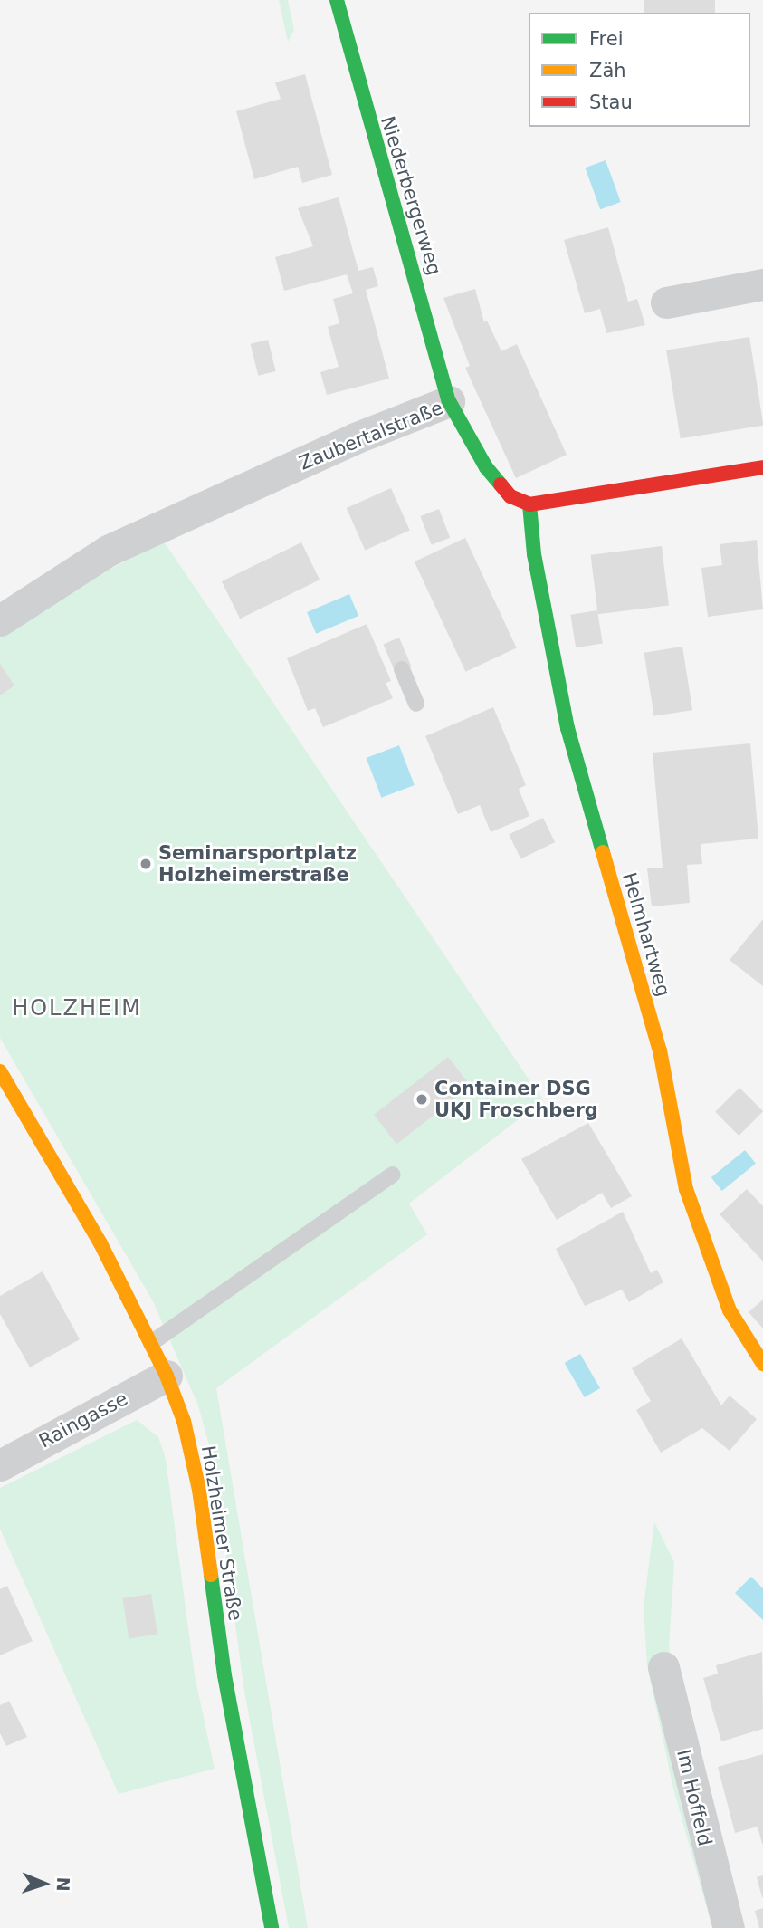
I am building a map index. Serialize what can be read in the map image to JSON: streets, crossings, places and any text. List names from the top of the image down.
{
  "streets": {
    "street": [
      "Niederbergerweg",
      "Zaubertalstraße",
      "Helmhartweg",
      "Raingasse",
      "Holzheimer Straße",
      "Im Hoffeld"
    ]
  },
  "crossings": [
    ["Niederbergerweg", "Zaubertalstraße"],
    ["Zaubertalstraße", "Helmhartweg"],
    ["Raingasse", "Holzheimer Straße"]
  ],
  "districts": ["HOLZHEIM"],
  "places": ["Seminarsportplatz Holzheimerstraße", "Container DSG UKJ Froschberg"],
  "legend": ["Frei", "Zäh", "Stau"],
  "north": "right"
}
